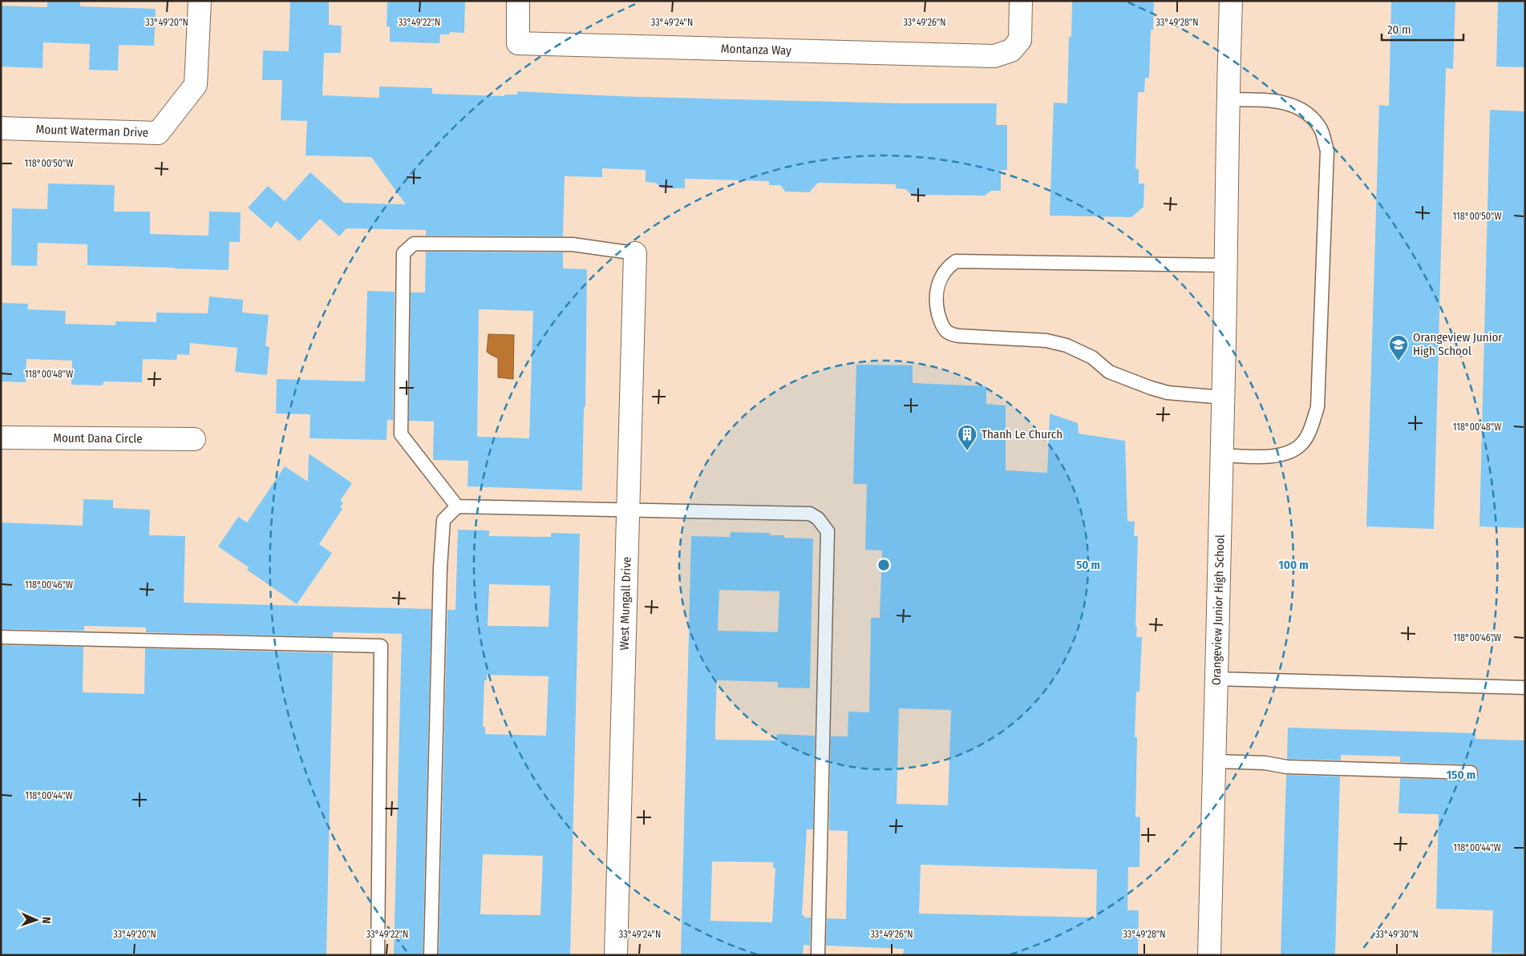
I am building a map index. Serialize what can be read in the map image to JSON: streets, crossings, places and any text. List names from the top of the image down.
{
  "streets": {
    "street": [
      "Montanza Way",
      "Mount Waterman Drive",
      "Mount Dana Circle",
      "West Mungall Drive",
      "Orangeview Junior High School"
    ]
  },
  "places": {
    "school or university": ["Orangeview Junior High School"],
    "building": ["Thanh Le Church"]
  },
  "scale_bar": "20 m",
  "north": "right",
  "coordinates": [
    "33°49'20\"N",
    "33°49'22\"N",
    "33°49'24\"N",
    "33°49'26\"N",
    "33°49'28\"N",
    "118°00'50\"W",
    "118°00'48\"W",
    "118°00'46\"W",
    "118°00'44\"W",
    "33°49'30\"N"
  ],
  "rings": ["50 m", "100 m", "150 m"]
}
